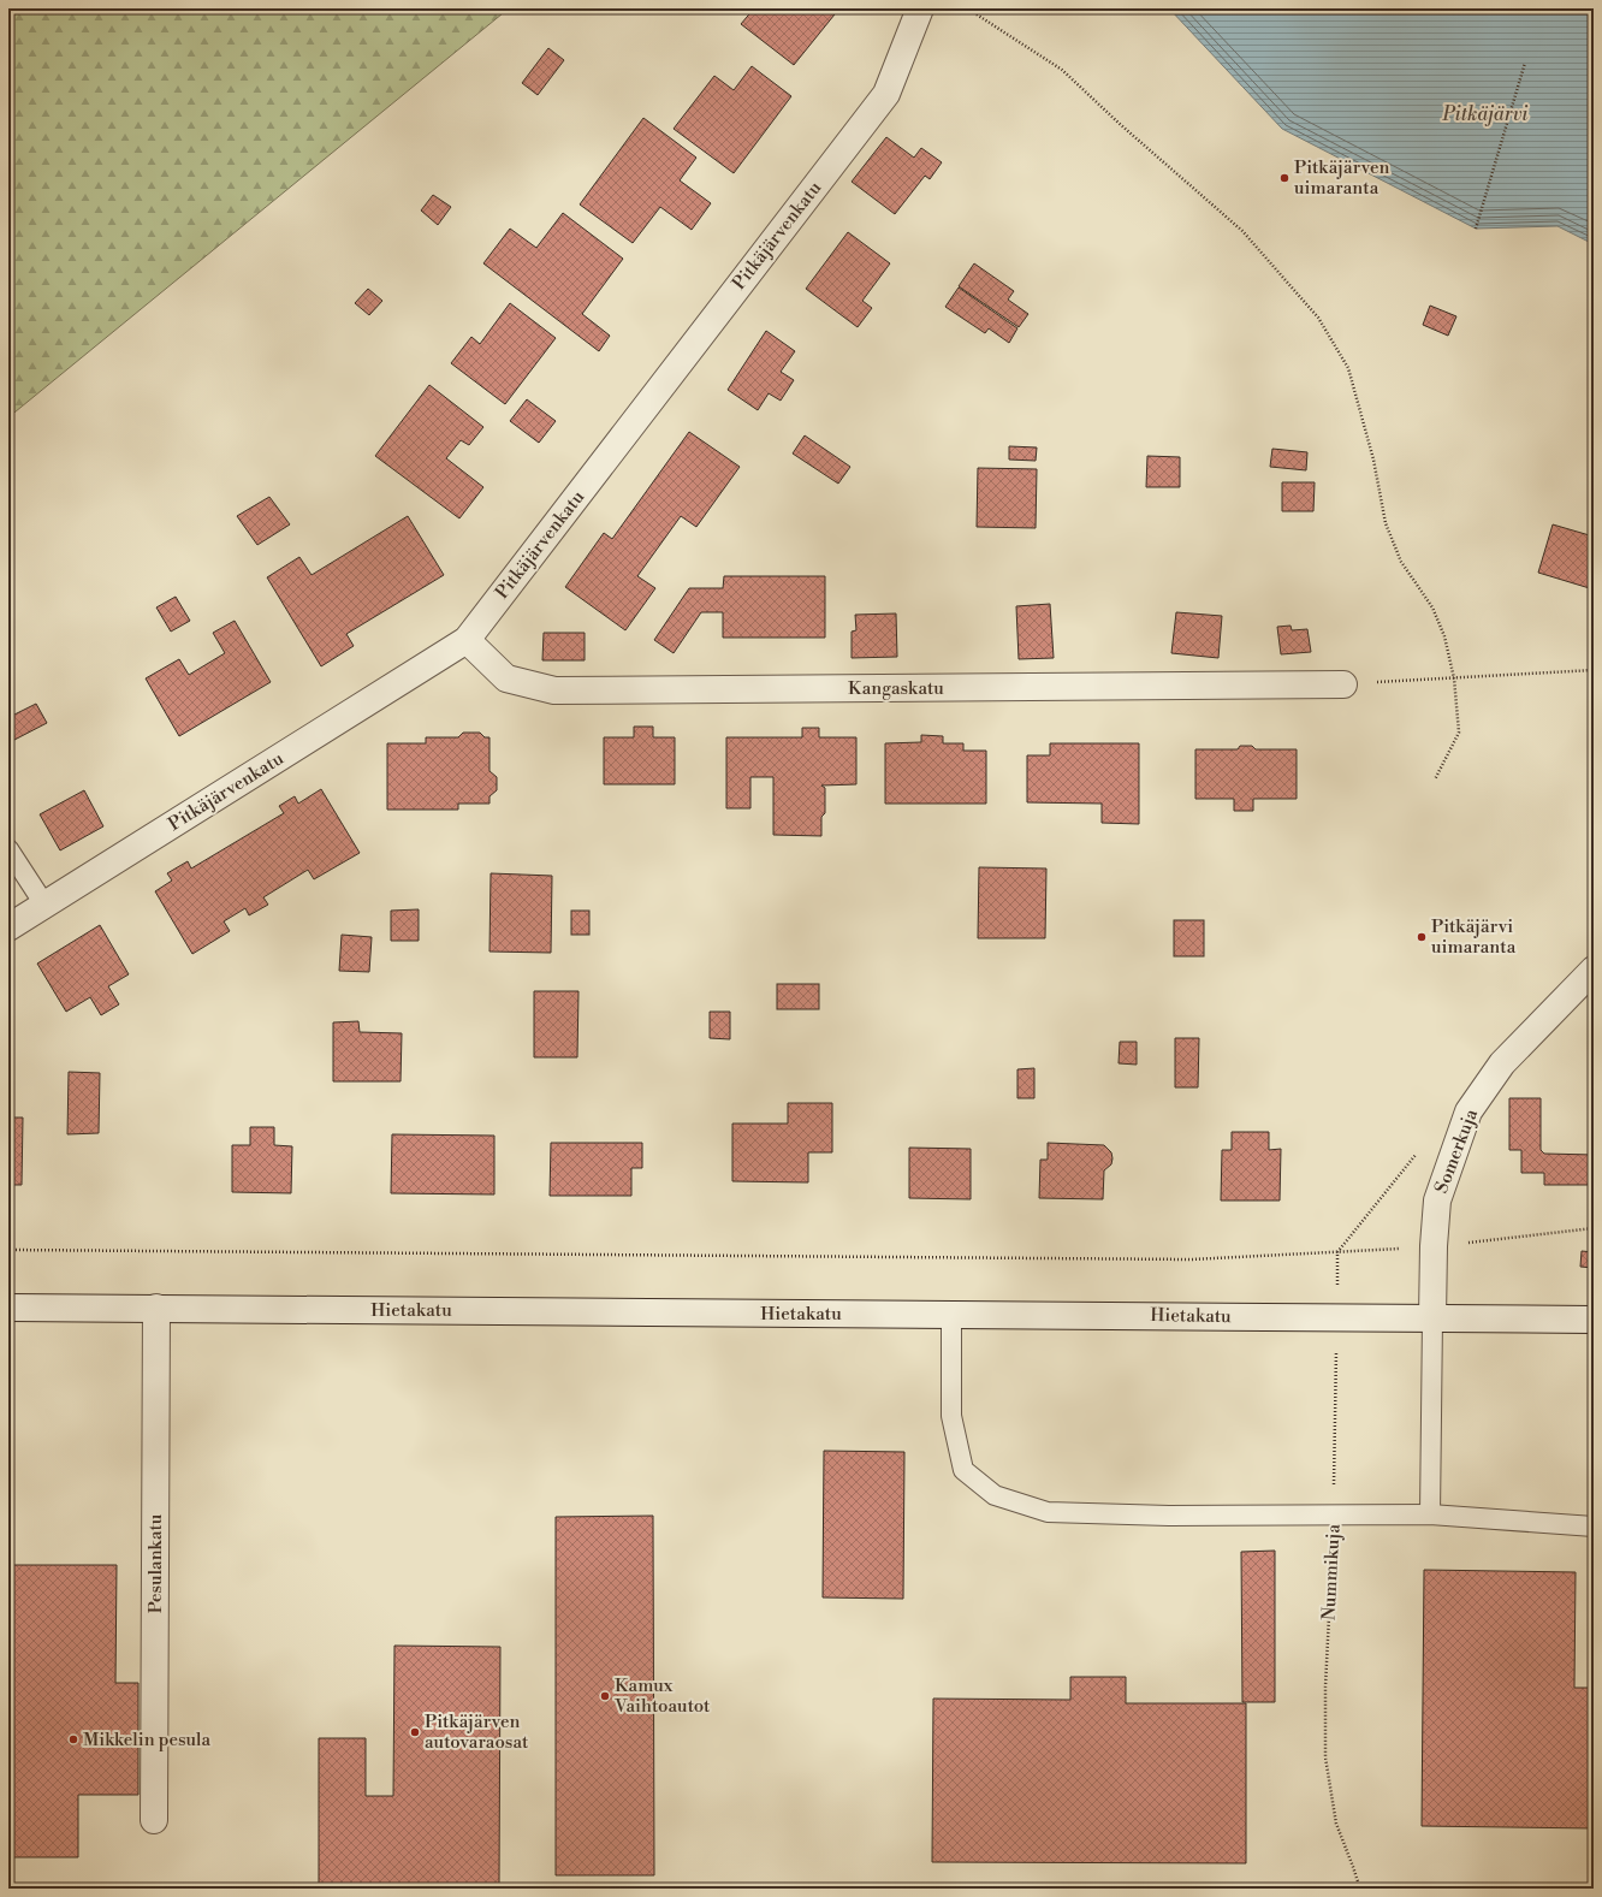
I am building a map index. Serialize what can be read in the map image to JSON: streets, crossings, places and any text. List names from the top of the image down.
{
  "streets": {
    "street": [
      "Pitkäjärvenkatu",
      "Kangaskatu",
      "Somerkuja",
      "Hietakatu",
      "Pesulankatu"
    ],
    "path": ["Nummikuja"]
  },
  "crossings": [
    ["Pitkäjärvenkatu", "Kangaskatu"],
    ["Somerkuja", "Hietakatu"],
    ["Hietakatu", "Pesulankatu"],
    ["Hietakatu", "Nummikuja"]
  ],
  "water": ["Pitkäjärvi"],
  "places": [
    "Pitkäjärven uimaranta",
    "Pitkäjärvi uimaranta",
    "Kamux Vaihtoautot",
    "Pitkäjärven autovaraosat",
    "Mikkelin pesula"
  ]
}
